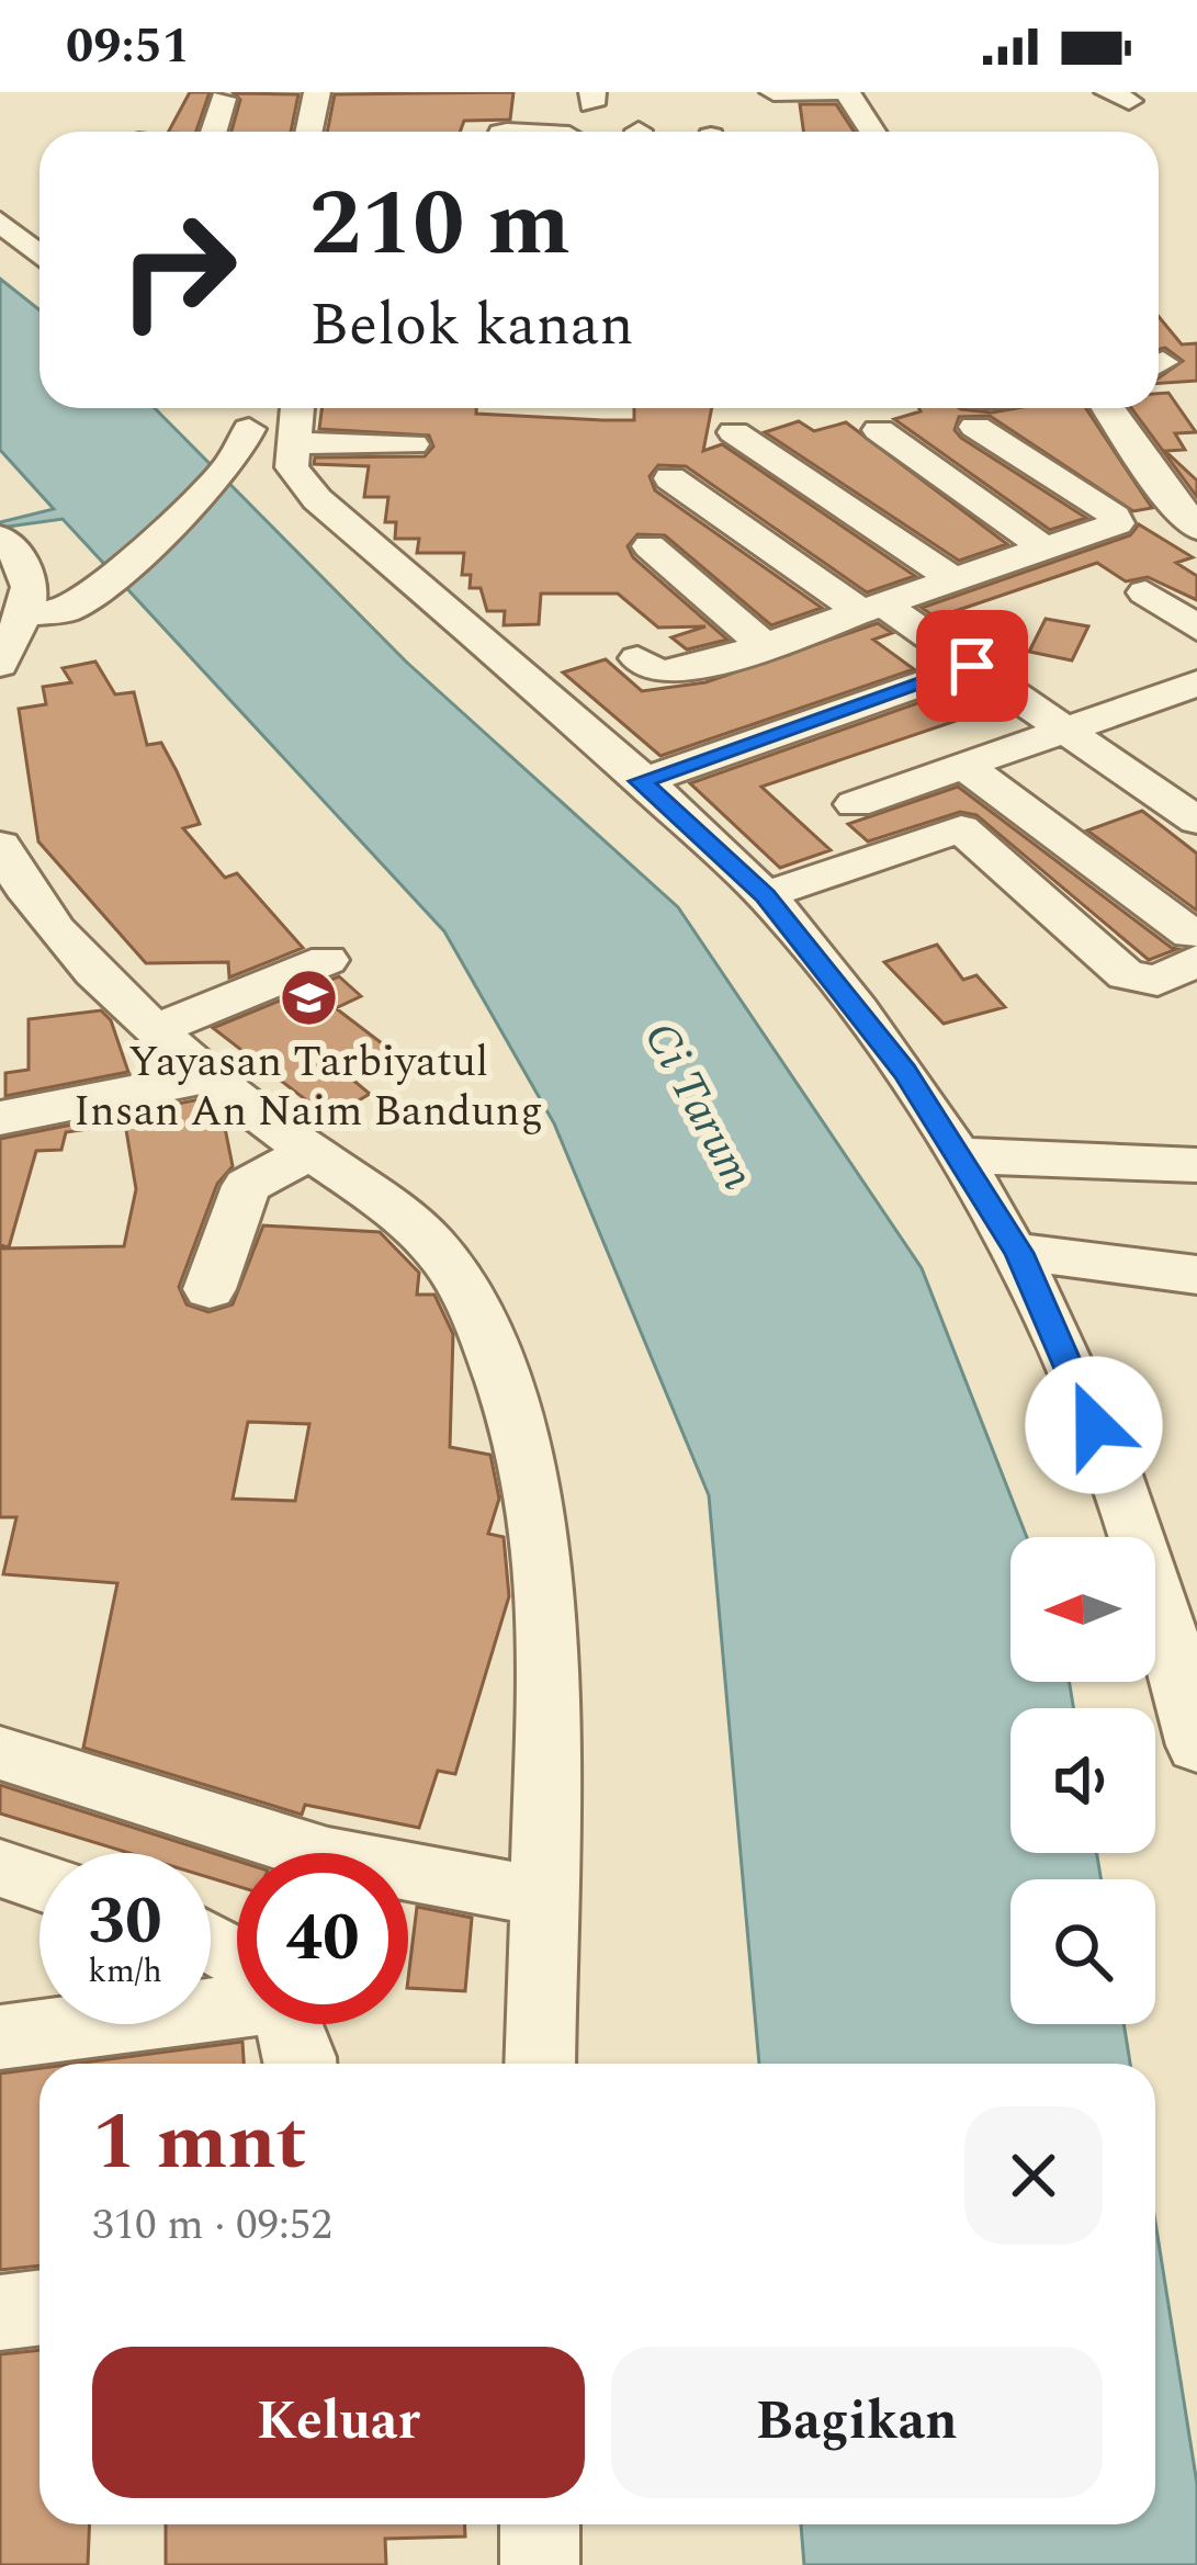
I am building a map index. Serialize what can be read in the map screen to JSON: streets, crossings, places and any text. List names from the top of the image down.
{
  "water": ["Ci Tarum"],
  "places": {
    "school or university": ["Yayasan Tarbiyatul Insan An Naim Bandung"]
  },
  "north": "left",
  "page": {
    "status": "09:51",
    "turn": ["210 m", "Belok kanan"],
    "speed": "30 km/h",
    "limit": "40",
    "heading": ["1 mnt", "310 m · 09:52"],
    "buttons": ["Keluar", "Bagikan"]
  }
}
